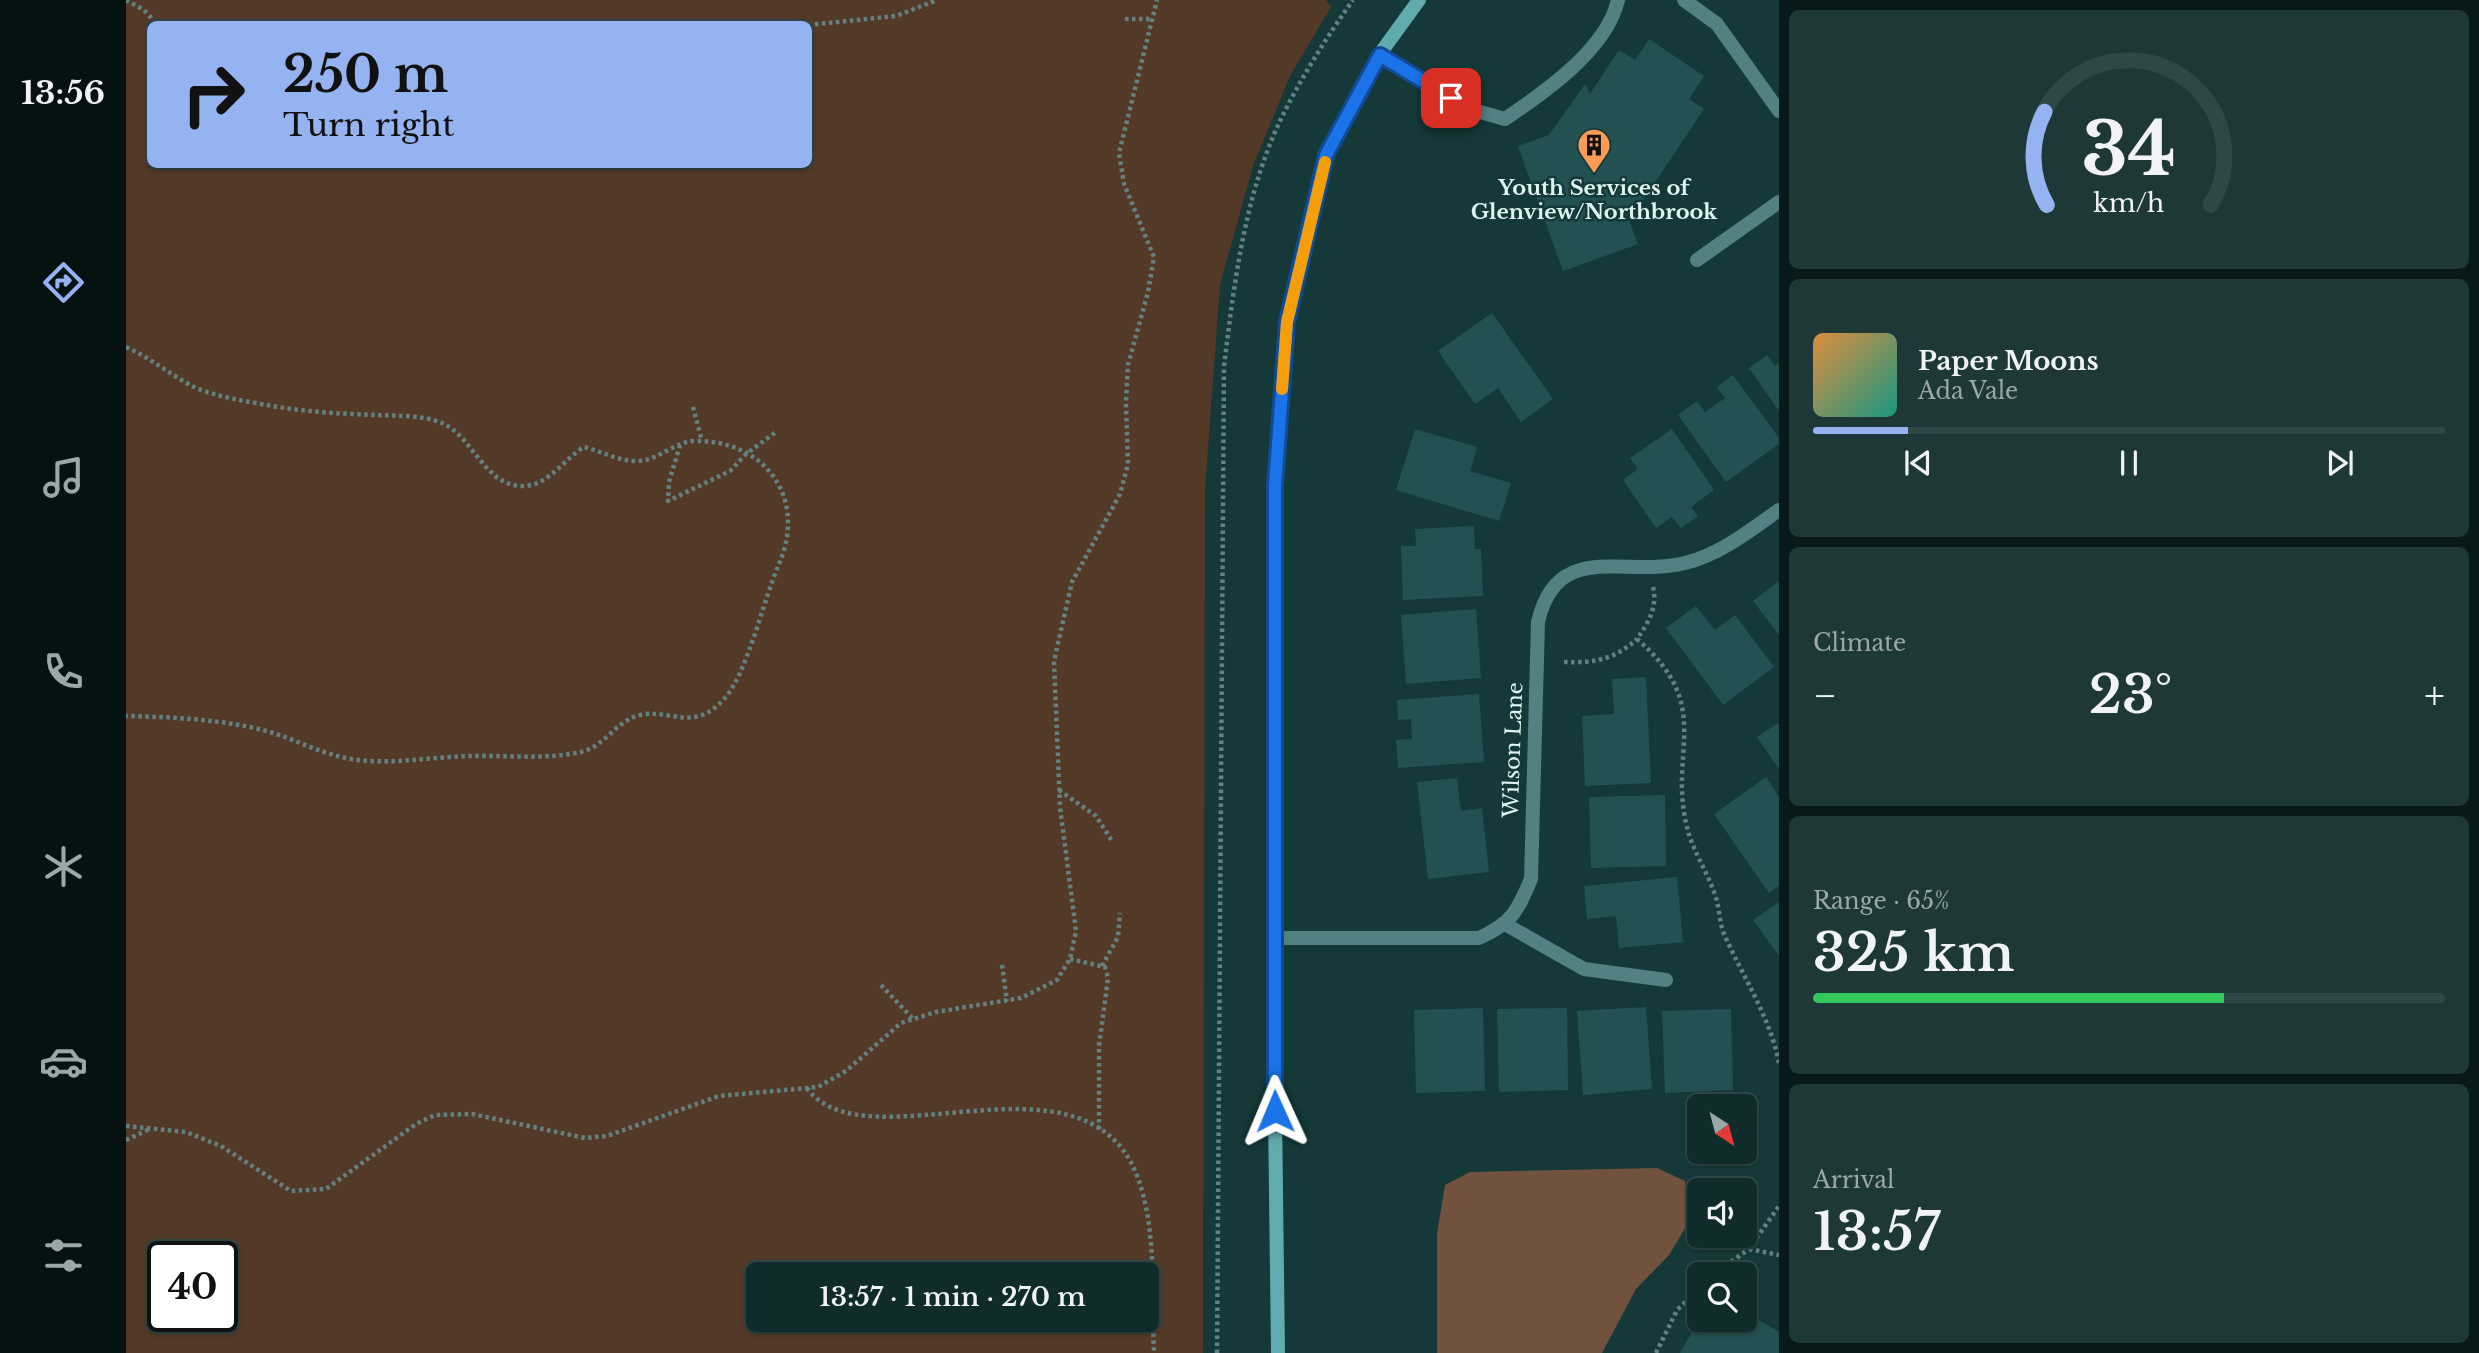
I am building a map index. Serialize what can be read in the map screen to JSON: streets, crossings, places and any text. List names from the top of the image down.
{
  "streets": {
    "street": ["Wilson Lane"]
  },
  "places": {
    "building": ["Youth Services of Glenview/Northbrook"]
  },
  "north": "bottom right",
  "page": {
    "tabs": "13:56",
    "turn": ["250 m", "Turn right"],
    "song": ["Paper Moons", "Ada Vale"],
    "tile": [
      "Climate",
      ["Range · 65%", "325 km"],
      ["Arrival", "13:57"]
    ],
    "heat": ["−", "23°", "+"],
    "limit": "40",
    "trip": "13:57 · 1 min · 270 m",
    "gauge": ["34", "km/h"]
  }
}
